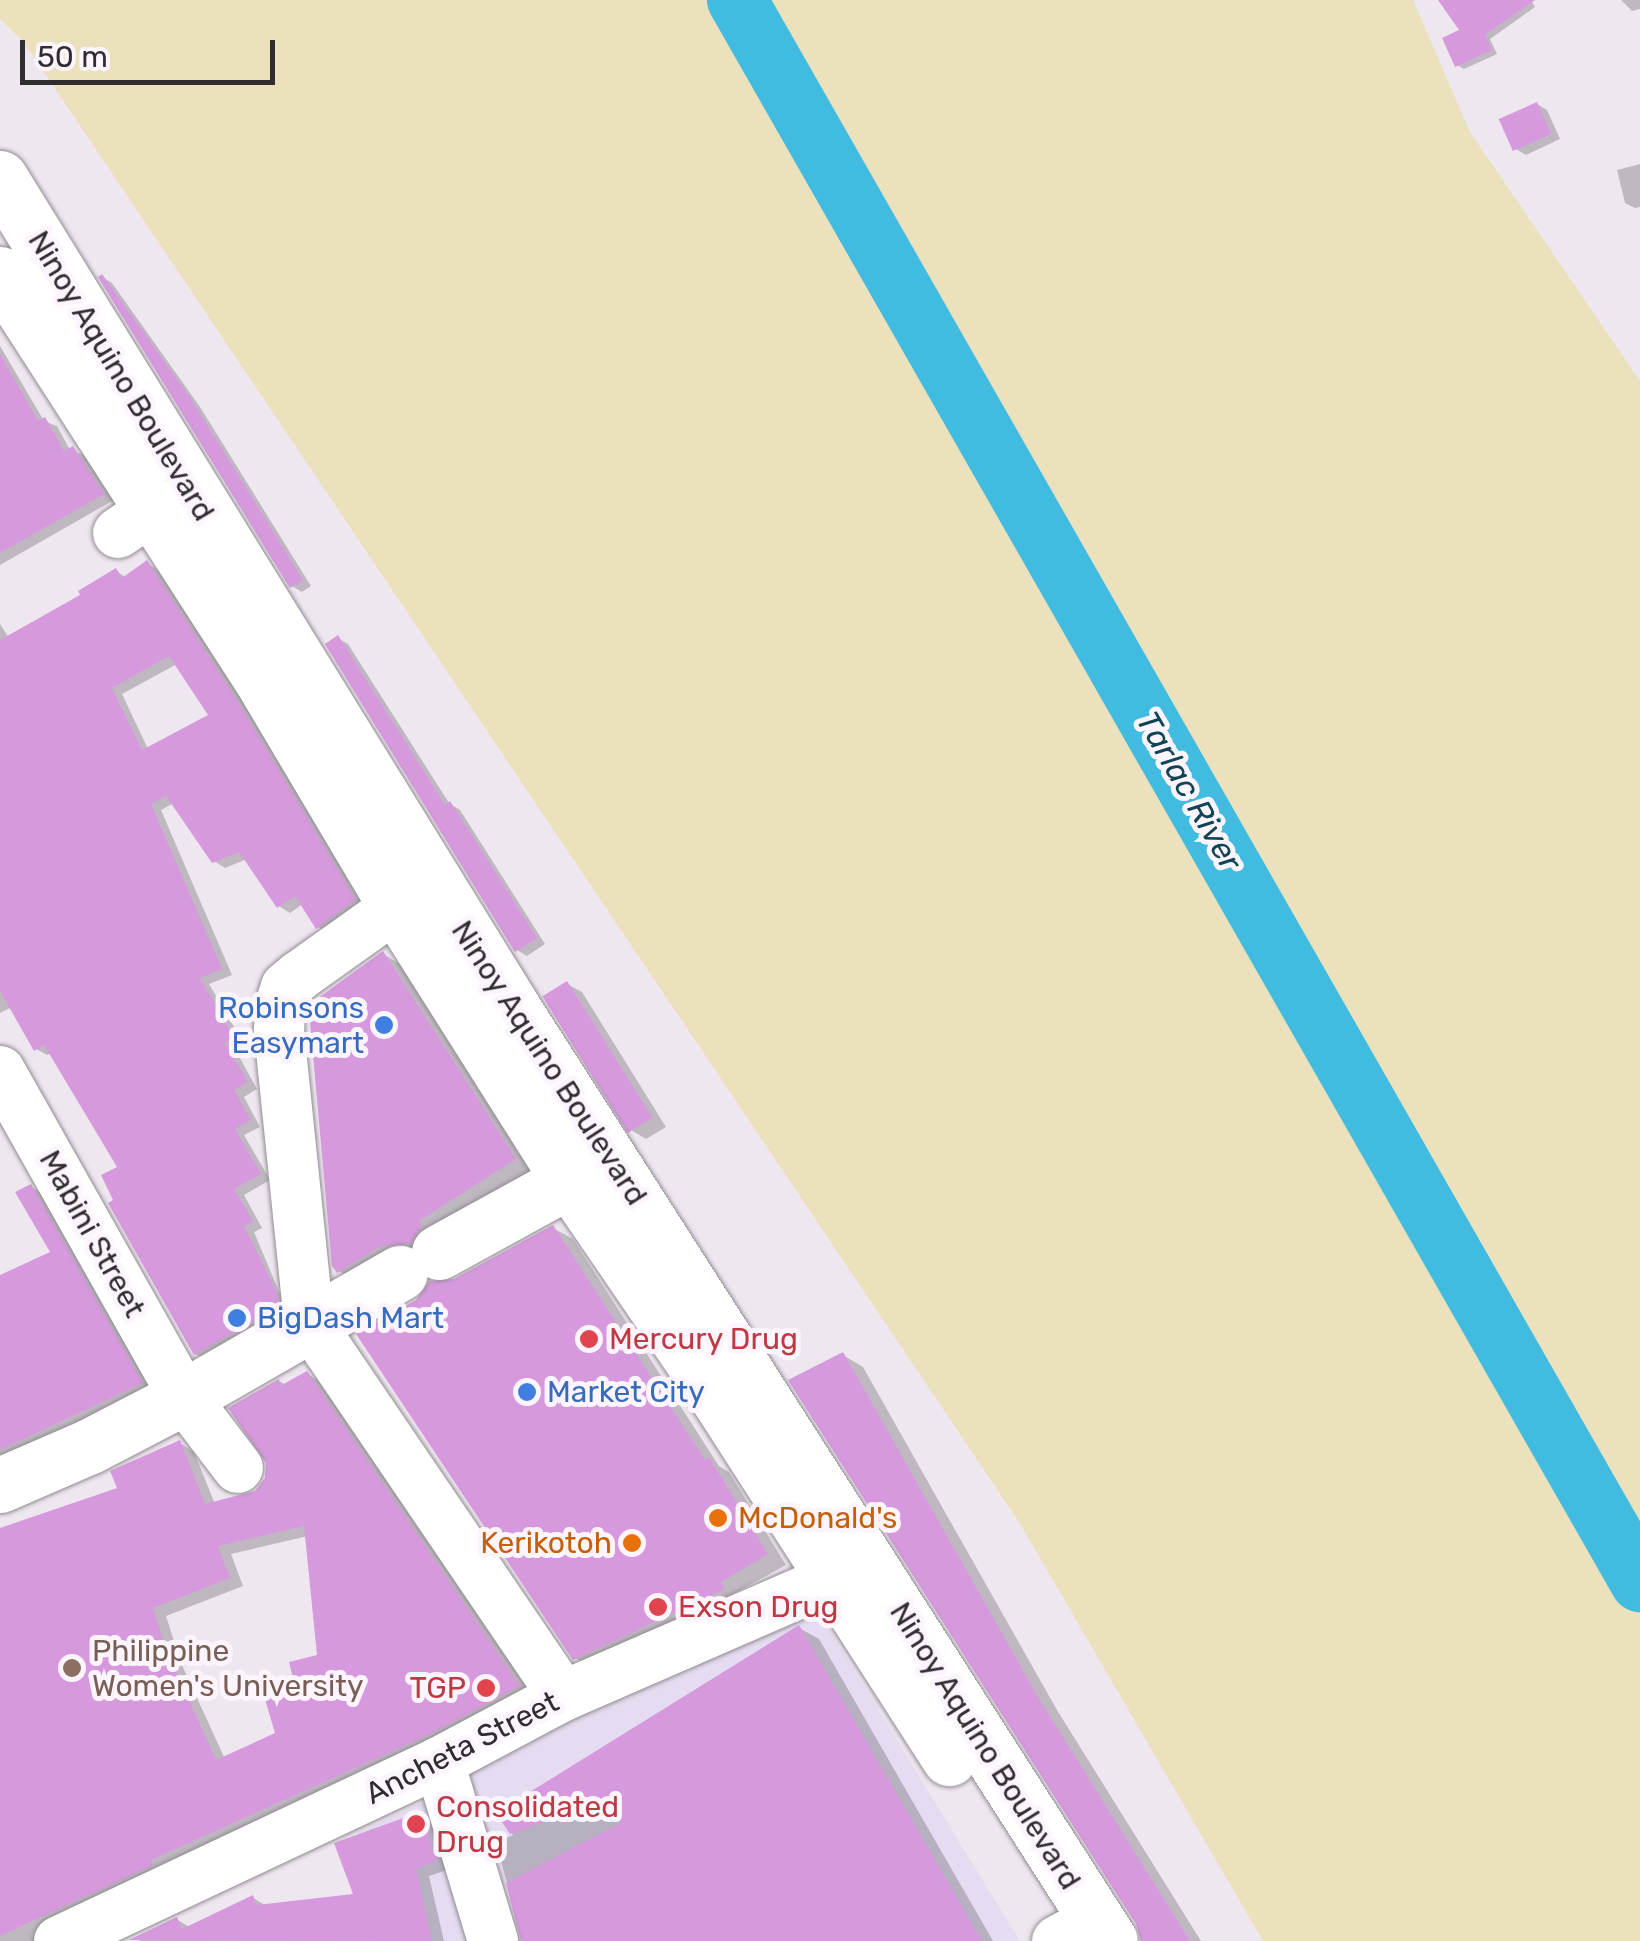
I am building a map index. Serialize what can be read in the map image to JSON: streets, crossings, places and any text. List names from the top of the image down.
{
  "streets": {
    "main road": ["Ninoy Aquino Boulevard"],
    "street": ["Mabini Street", "Ancheta Street"]
  },
  "crossings": [
    ["Ninoy Aquino Boulevard", "Ancheta Street"]
  ],
  "water": ["Tarlac River"],
  "places": [
    "Robinsons Easymart",
    "BigDash Mart",
    "Mercury Drug",
    "Market City",
    "McDonald's",
    "Kerikotoh",
    "Exson Drug",
    "Philippine Women's University",
    "TGP",
    "Consolidated Drug"
  ],
  "scale_bar": "50 m"
}
